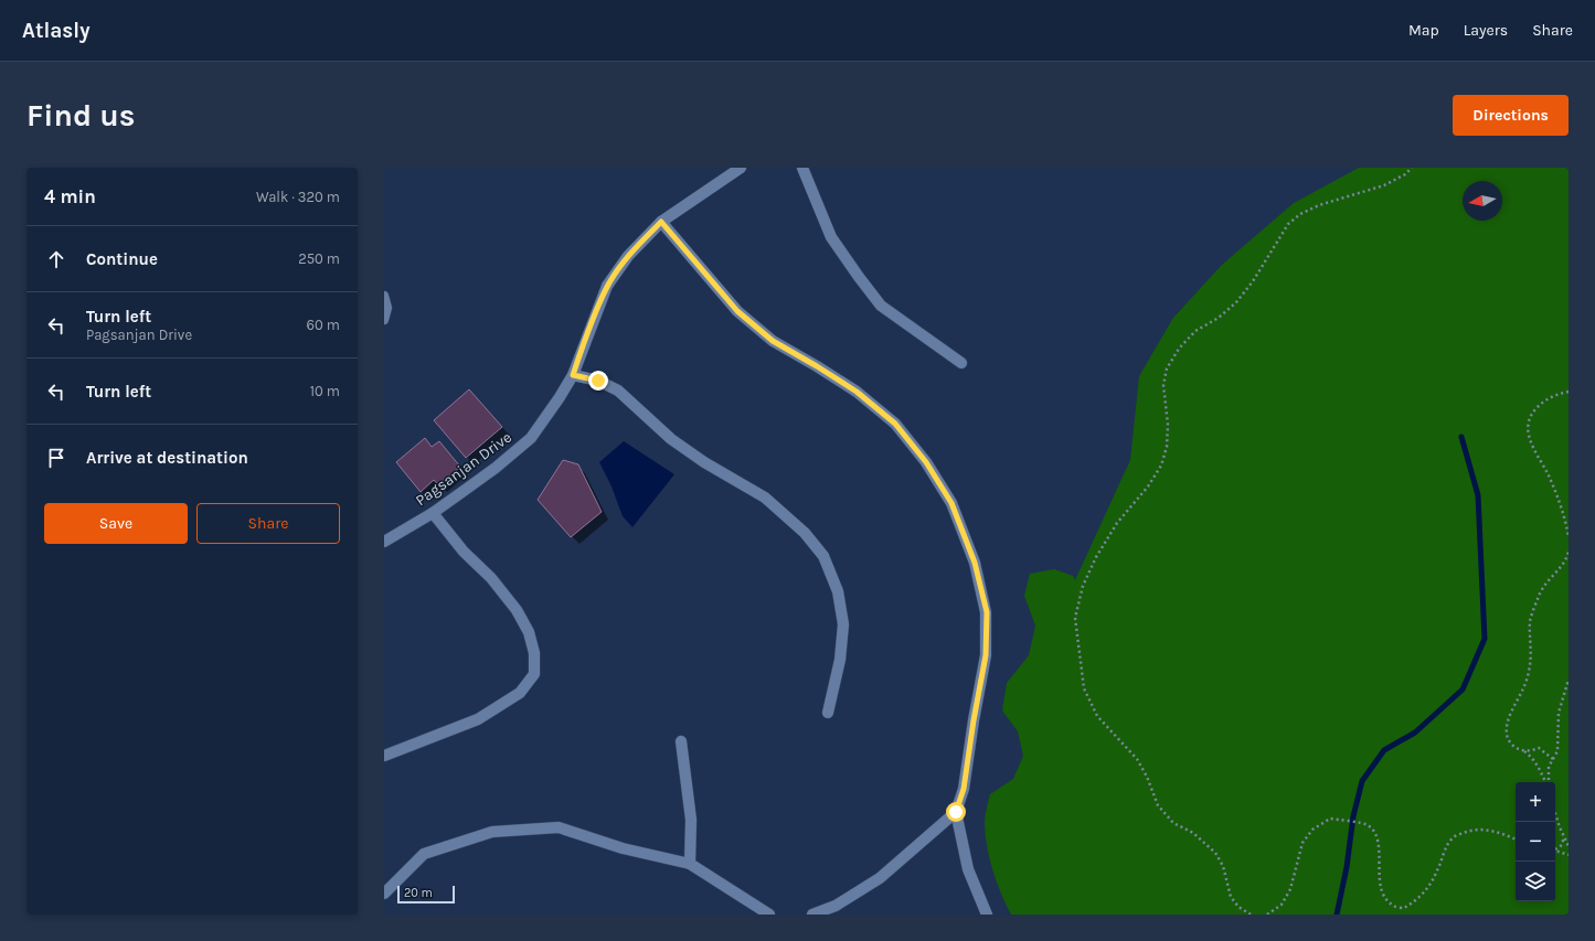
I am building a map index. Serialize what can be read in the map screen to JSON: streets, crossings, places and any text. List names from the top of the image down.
{
  "streets": {
    "street": ["Pagsanjan Drive"]
  },
  "scale_bar": "20 m",
  "north": "left",
  "page": {
    "header": "Atlasly",
    "nav": ["Map", "Layers", "Share"],
    "buttons": [
      "Directions",
      ["Save", "Share"]
    ],
    "title": "Find us",
    "heading": ["4 min", "Walk · 320 m"],
    "list": [
      ["Continue", "250 m"],
      ["Turn left", "Pagsanjan Drive", "60 m"],
      ["Turn left", "10 m"],
      "Arrive at destination"
    ],
    "map_buttons": ["+", "−"],
    "scale": "20 m"
  }
}
